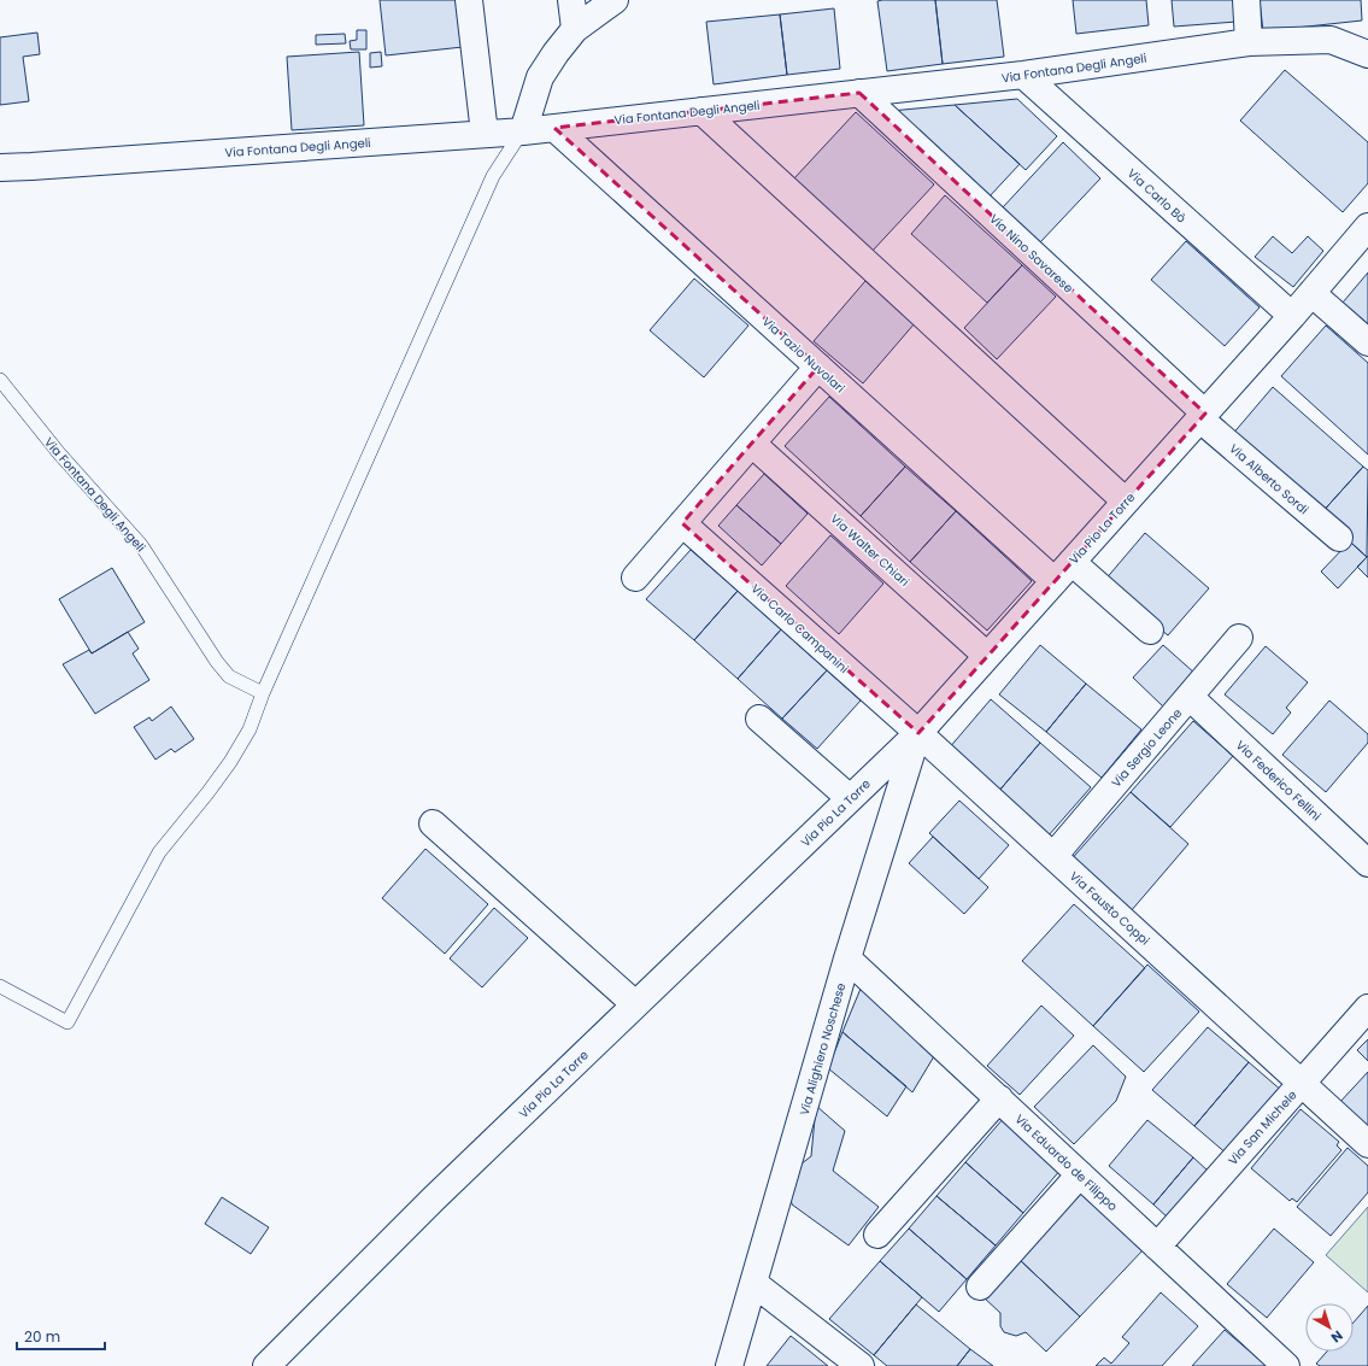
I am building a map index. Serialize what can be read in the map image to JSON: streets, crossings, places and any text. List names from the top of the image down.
{
  "streets": {
    "street": [
      "Via Fontana Degli Angeli",
      "Via Carlo Bò",
      "Via Nino Savarese",
      "Via Tazio Nuvolari",
      "Via Alberto Sordi",
      "Via Pio La Torre",
      "Via Walter Chiari",
      "Via Carlo Campanini",
      "Via Sergio Leone",
      "Via Federico Fellini",
      "Via Fausto Coppi",
      "Via Alighiero Noschese",
      "Via San Michele",
      "Via Eduardo de Filippo"
    ]
  },
  "crossings": [
    ["Via Fontana Degli Angeli", "Via Carlo Bò"],
    ["Via Fontana Degli Angeli", "Via Nino Savarese"],
    ["Via Fontana Degli Angeli", "Via Tazio Nuvolari"],
    ["Via Carlo Bò", "Via Pio La Torre"],
    ["Via Nino Savarese", "Via Alberto Sordi"],
    ["Via Nino Savarese", "Via Pio La Torre"],
    ["Via Tazio Nuvolari", "Via Pio La Torre"],
    ["Via Alberto Sordi", "Via Pio La Torre"],
    ["Via Pio La Torre", "Via Walter Chiari"],
    ["Via Pio La Torre", "Via Carlo Campanini"],
    ["Via Pio La Torre", "Via Fausto Coppi"],
    ["Via Pio La Torre", "Via Alighiero Noschese"],
    ["Via Carlo Campanini", "Via Fausto Coppi"],
    ["Via Carlo Campanini", "Via Alighiero Noschese"],
    ["Via Sergio Leone", "Via Federico Fellini"],
    ["Via Sergio Leone", "Via Fausto Coppi"],
    ["Via Fausto Coppi", "Via Alighiero Noschese"],
    ["Via Fausto Coppi", "Via San Michele"],
    ["Via Alighiero Noschese", "Via Eduardo de Filippo"],
    ["Via San Michele", "Via Eduardo de Filippo"]
  ],
  "scale_bar": "20 m",
  "north": "bottom right"
}
